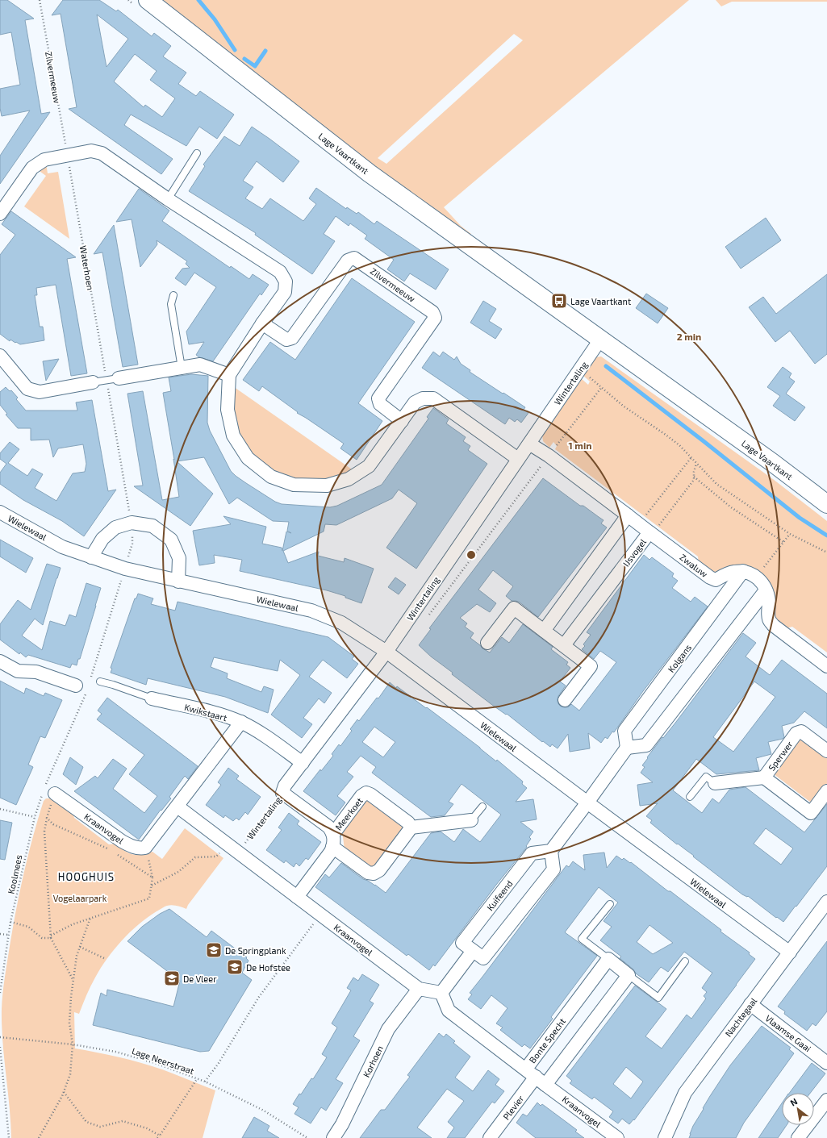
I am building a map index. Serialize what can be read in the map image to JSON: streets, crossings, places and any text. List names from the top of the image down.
{
  "streets": {
    "street": [
      "Zilvermeeuw",
      "Lage Vaartkant",
      "Wintertaling",
      "Wielewaal",
      "IJsvogel",
      "Zwaluw",
      "Kolgans",
      "Kwikstaart",
      "Sperwer",
      "Meerkoet",
      "Kraanvogel",
      "Kuifeend",
      "Nachtegaal",
      "Vlaamse Gaai",
      "Bonte Specht",
      "Korhoen",
      "Plevier"
    ],
    "path": ["Waterhoen", "Koolmees", "Lage Neerstraat"]
  },
  "crossings": [
    ["Zilvermeeuw", "Waterhoen"],
    ["Lage Vaartkant", "Wintertaling"],
    ["Waterhoen", "Wielewaal"],
    ["Wintertaling", "Wielewaal"],
    ["Wintertaling", "Kwikstaart"],
    ["Wintertaling", "Meerkoet"],
    ["Wintertaling", "Kraanvogel"],
    ["Wielewaal", "Nachtegaal"],
    ["IJsvogel", "Zwaluw"],
    ["Zwaluw", "Kolgans"],
    ["Kwikstaart", "Kraanvogel"],
    ["Kraanvogel", "Bonte Specht"],
    ["Kraanvogel", "Korhoen"],
    ["Kraanvogel", "Plevier"],
    ["Nachtegaal", "Vlaamse Gaai"],
    ["Bonte Specht", "Plevier"]
  ],
  "districts": ["HOOGHUIS"],
  "parks": ["Vogelaarpark"],
  "places": {
    "bus stop": ["Lage Vaartkant"],
    "school or university": ["De Springplank", "De Hofstee", "De Vleer"]
  },
  "north": "top left",
  "rings": ["2 min", "1 min"]
}
